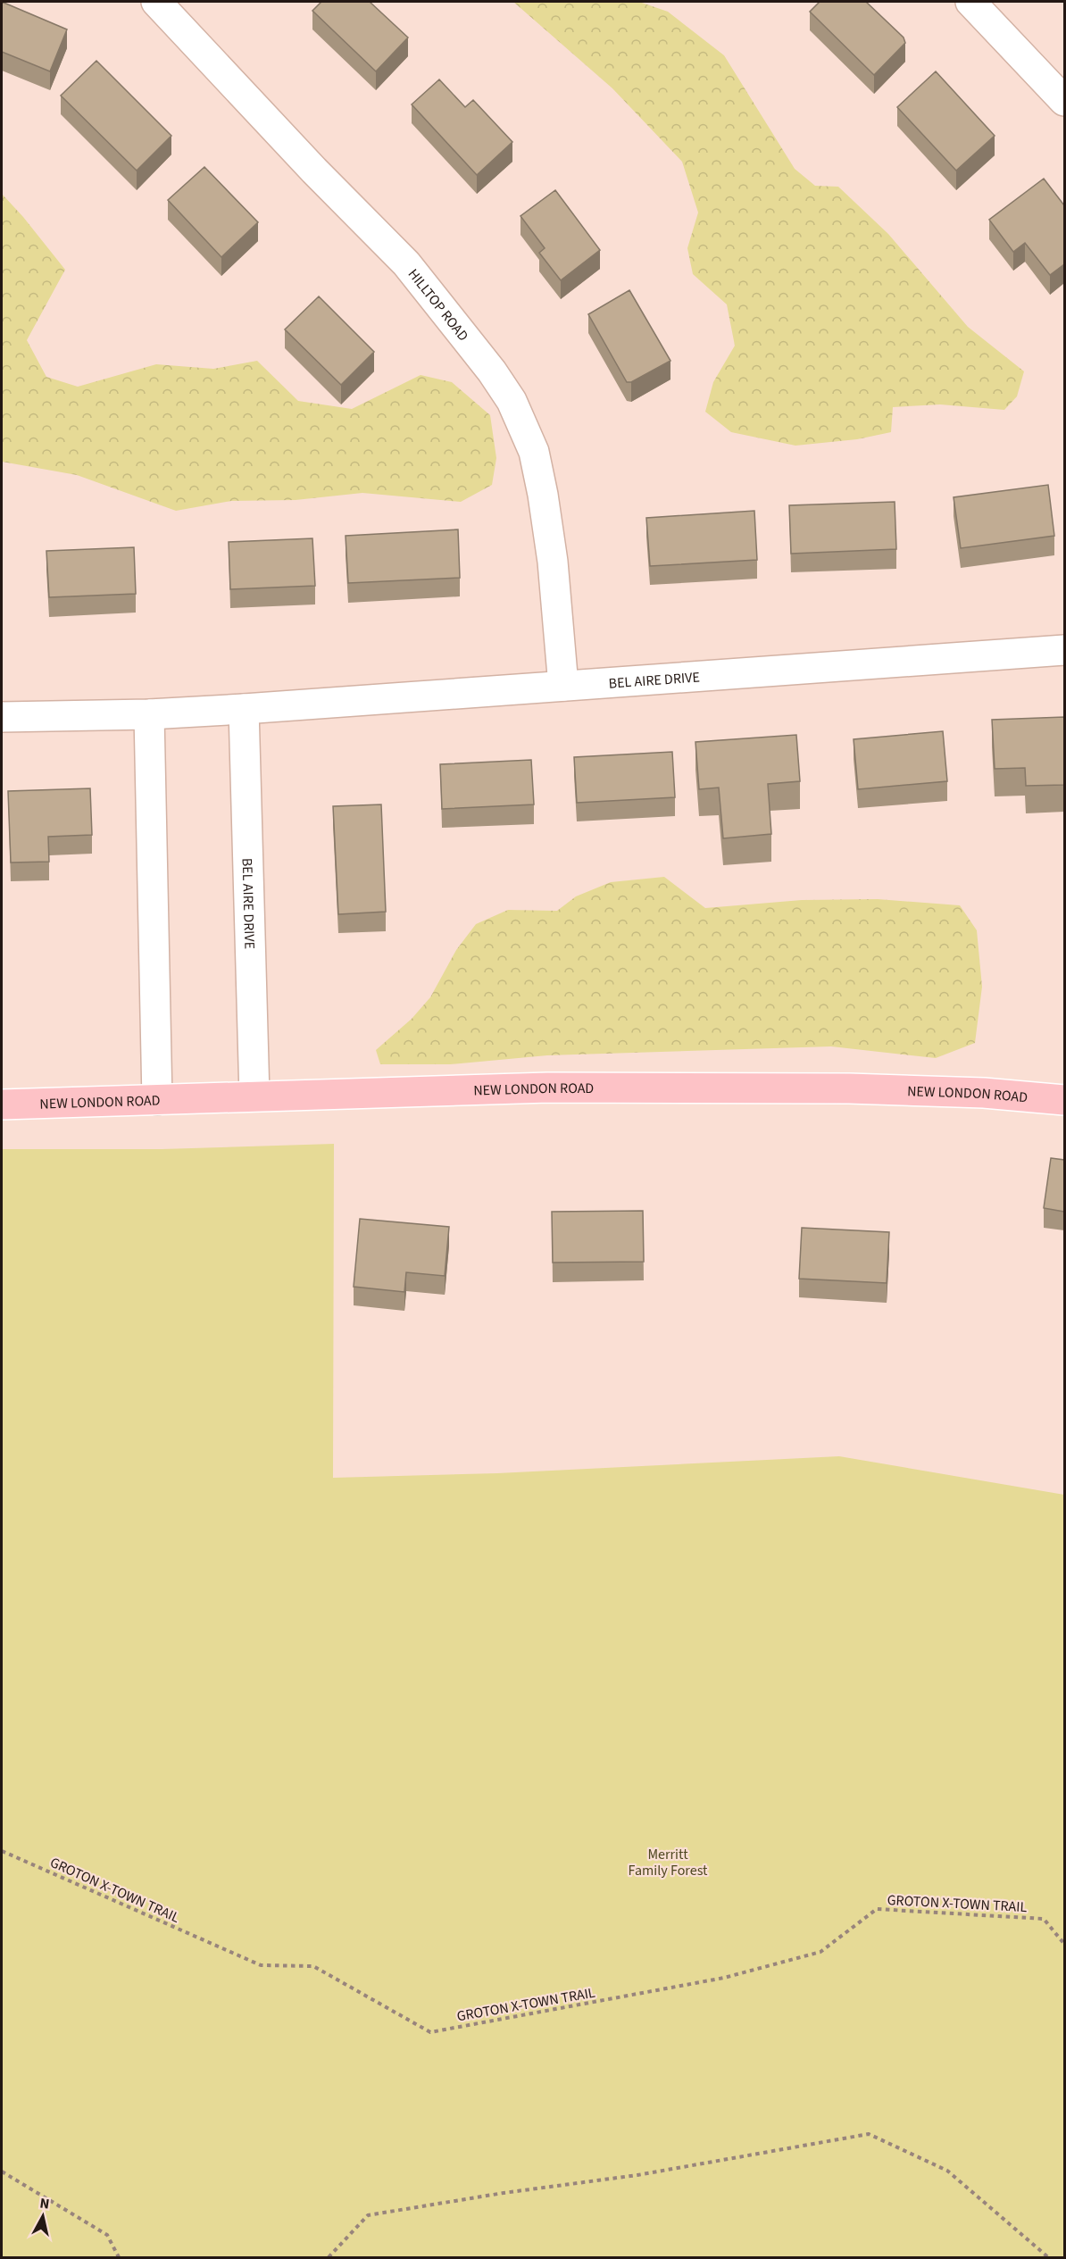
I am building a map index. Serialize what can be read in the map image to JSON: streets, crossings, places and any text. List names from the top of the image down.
{
  "streets": {
    "main road": ["NEW LONDON ROAD"],
    "street": ["HILLTOP ROAD", "BEL AIRE DRIVE"],
    "path": ["GROTON X-TOWN TRAIL"]
  },
  "crossings": [
    ["HILLTOP ROAD", "BEL AIRE DRIVE"],
    ["BEL AIRE DRIVE", "NEW LONDON ROAD"]
  ],
  "parks": ["Merritt Family Forest"],
  "north": "top"
}
